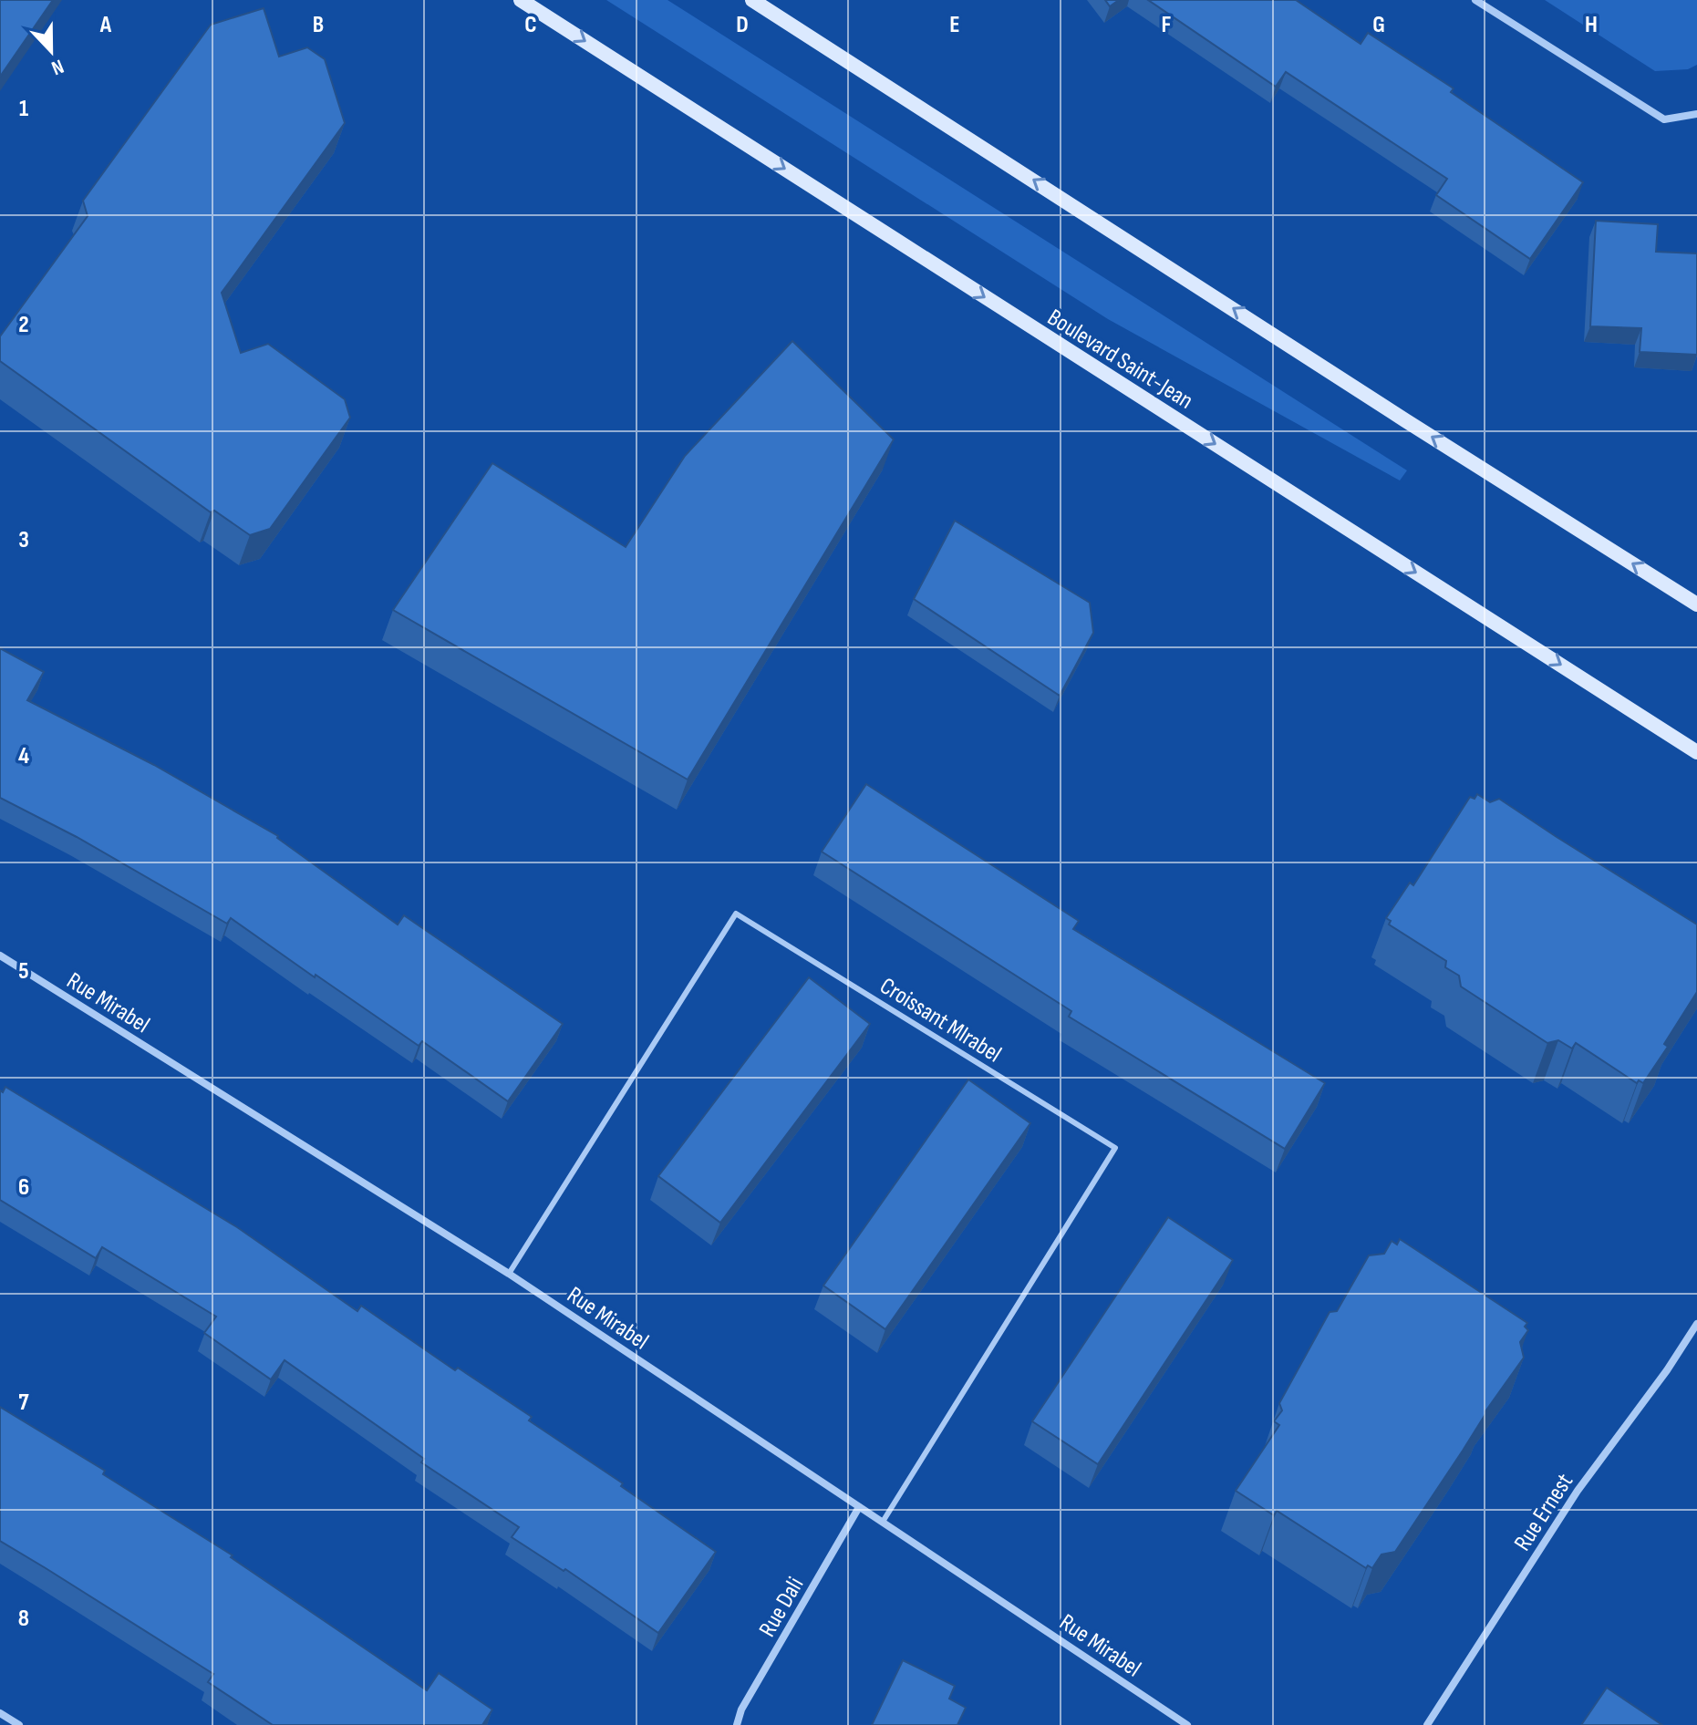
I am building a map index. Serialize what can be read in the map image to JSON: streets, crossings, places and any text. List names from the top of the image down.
{
  "streets": {
    "main road": ["Boulevard Saint-Jean"],
    "street": ["Rue Mirabel", "Rue Ernest", "Rue Dali"],
    "lane": ["Croissant MIrabel"]
  },
  "crossings": [
    ["Rue Mirabel", "Croissant MIrabel"],
    ["Rue Mirabel", "Rue Dali"]
  ],
  "north": "bottom",
  "grid": {
    "columns": [
      "A",
      "B",
      "C",
      "D",
      "E",
      "F",
      "G",
      "H"
    ],
    "rows": [
      "1",
      "2",
      "3",
      "4",
      "5",
      "6",
      "7",
      "8"
    ]
  }
}
